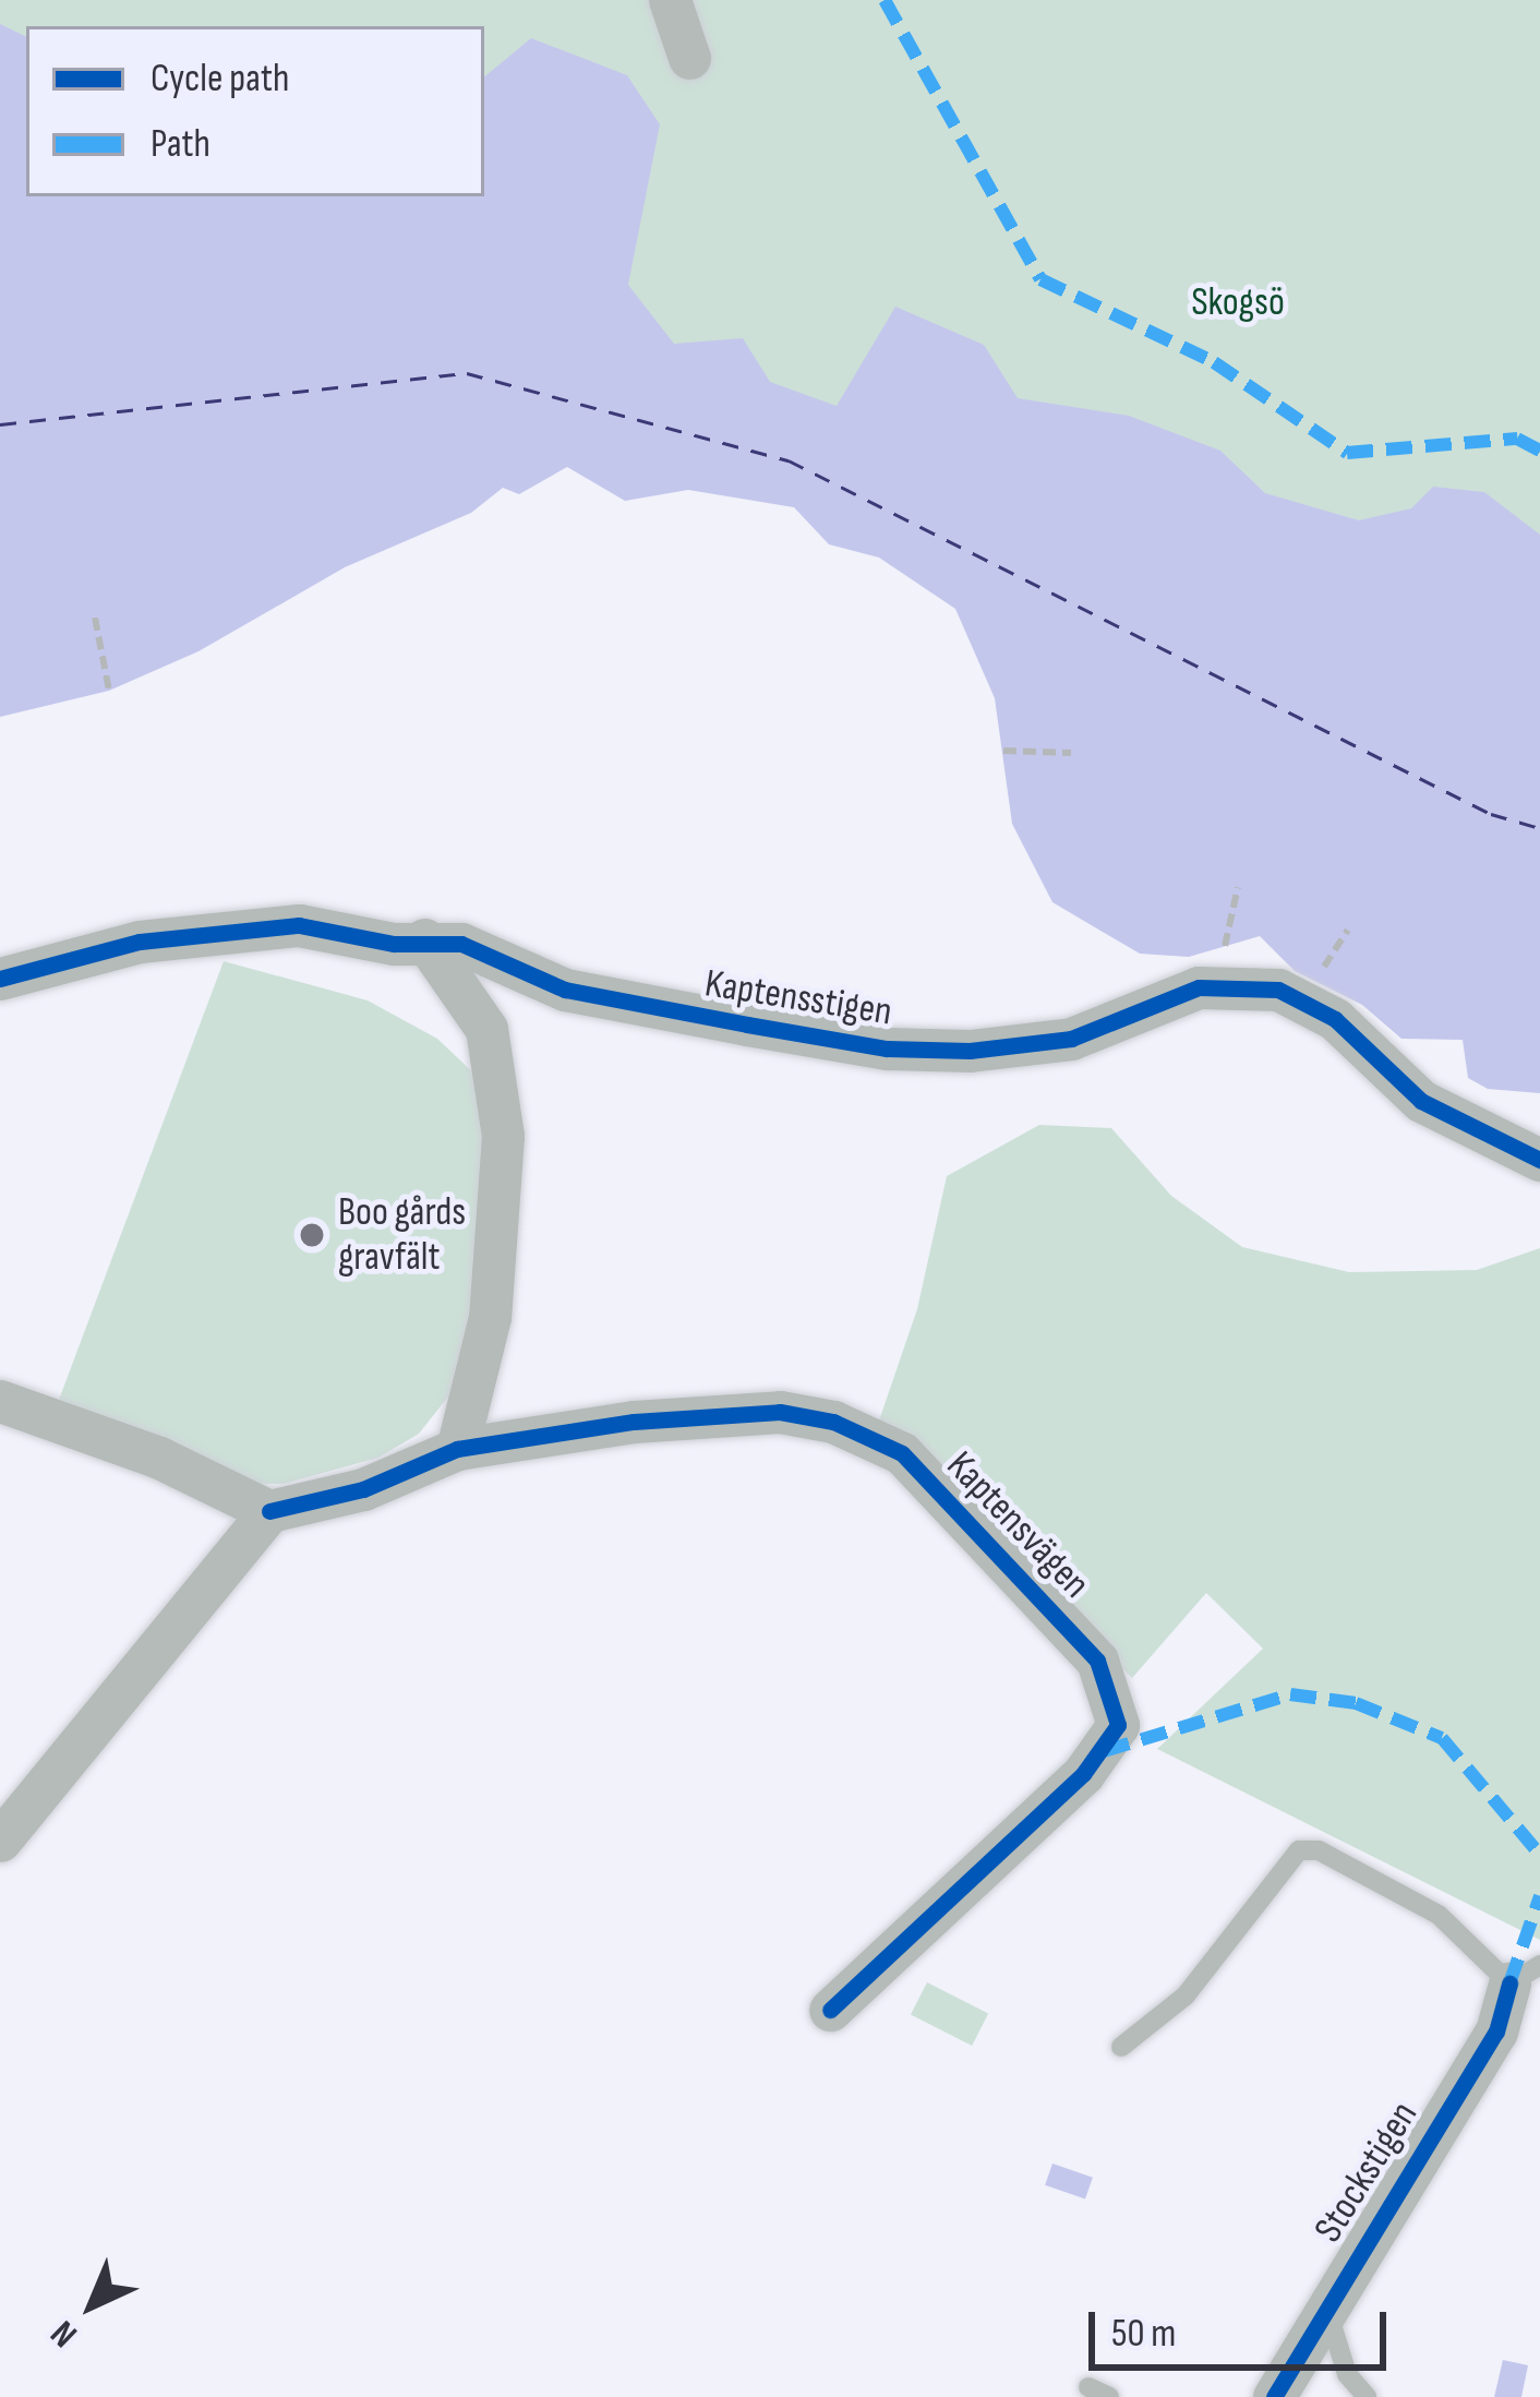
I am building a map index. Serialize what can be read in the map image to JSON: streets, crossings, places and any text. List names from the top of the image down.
{
  "streets": {
    "street": ["Kaptensstigen", "Kaptensvägen", "Stockstigen"]
  },
  "parks": ["Skogsö"],
  "places": ["Boo gårds gravfält"],
  "legend": ["Cycle path", "Path"],
  "scale_bar": "50 m",
  "north": "bottom left"
}
